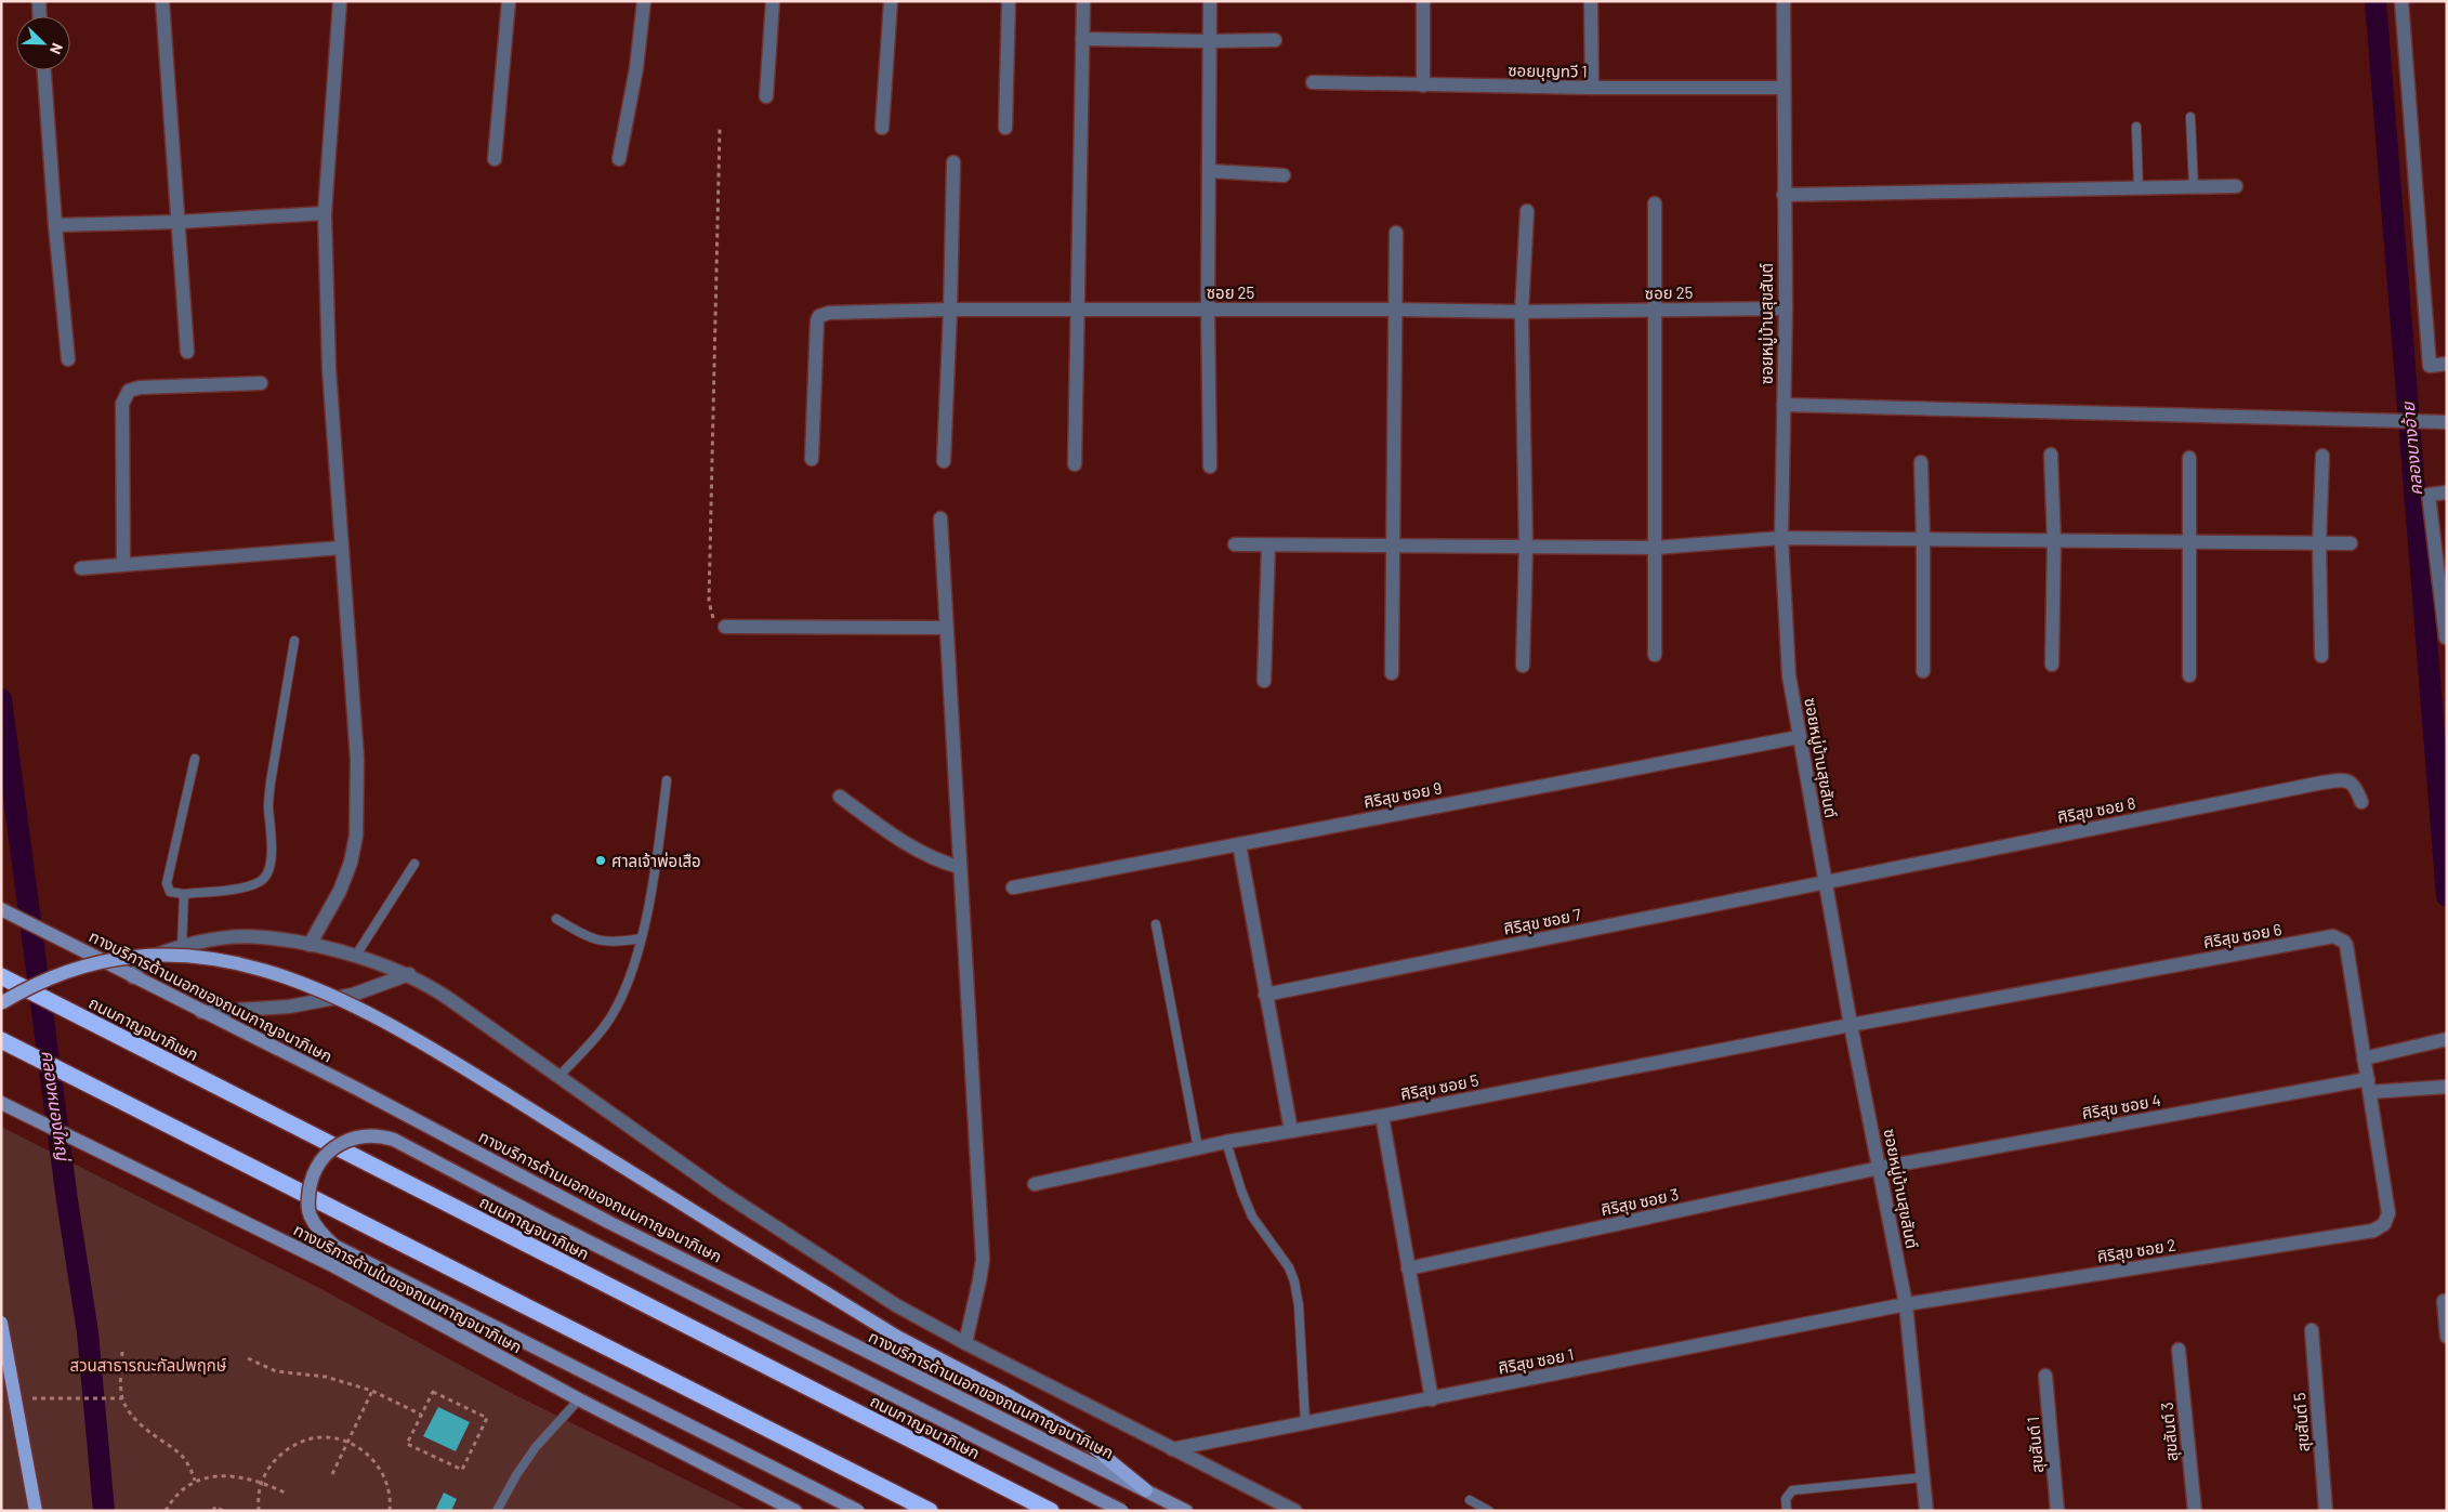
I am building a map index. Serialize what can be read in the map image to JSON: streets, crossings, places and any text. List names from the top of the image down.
{
  "streets": {
    "highway": ["ถนนกาญจนาภิเษก"],
    "main road": ["ทางบริการด้านนอกของถนนกาญจนาภิเษก", "ทางบริการด้านในของถนนกาญจนาภิเษก"],
    "street": [
      "ซอยบุญทวี 1",
      "ซอย 25",
      "ซอยหมู่บ้านสุขสันต์",
      "ศิริสุข ซอย 9",
      "ศิริสุข ซอย 8",
      "ศิริสุข ซอย 7",
      "ศิริสุข ซอย 6",
      "ศิริสุข ซอย 5",
      "ศิริสุข ซอย 4",
      "ศิริสุข ซอย 3",
      "ศิริสุข ซอย 2",
      "ศิริสุข ซอย 1",
      "สุขสันต์ 5",
      "สุขสันต์ 3",
      "สุขสันต์ 1"
    ]
  },
  "crossings": [
    ["ซอยบุญทวี 1", "ซอยหมู่บ้านสุขสันต์"],
    ["ซอย 25", "ซอยหมู่บ้านสุขสันต์"],
    ["ซอยหมู่บ้านสุขสันต์", "ศิริสุข ซอย 9"],
    ["ซอยหมู่บ้านสุขสันต์", "ศิริสุข ซอย 8"],
    ["ซอยหมู่บ้านสุขสันต์", "ศิริสุข ซอย 7"],
    ["ซอยหมู่บ้านสุขสันต์", "ศิริสุข ซอย 6"],
    ["ซอยหมู่บ้านสุขสันต์", "ศิริสุข ซอย 5"],
    ["ซอยหมู่บ้านสุขสันต์", "ศิริสุข ซอย 4"],
    ["ซอยหมู่บ้านสุขสันต์", "ศิริสุข ซอย 3"],
    ["ซอยหมู่บ้านสุขสันต์", "ศิริสุข ซอย 2"],
    ["ซอยหมู่บ้านสุขสันต์", "ศิริสุข ซอย 1"],
    ["ศิริสุข ซอย 8", "ศิริสุข ซอย 7"],
    ["ศิริสุข ซอย 6", "ศิริสุข ซอย 5"],
    ["ศิริสุข ซอย 6", "ศิริสุข ซอย 4"],
    ["ศิริสุข ซอย 6", "ศิริสุข ซอย 2"],
    ["ศิริสุข ซอย 4", "ศิริสุข ซอย 3"],
    ["ศิริสุข ซอย 2", "ศิริสุข ซอย 1"]
  ],
  "water": ["คลองบางอ้าย", "คลองหนองใหญ่"],
  "parks": ["สวนสาธารณะกัลปพฤกษ์"],
  "places": ["ศาลเจ้าพ่อเสือ"],
  "north": "bottom right"
}
